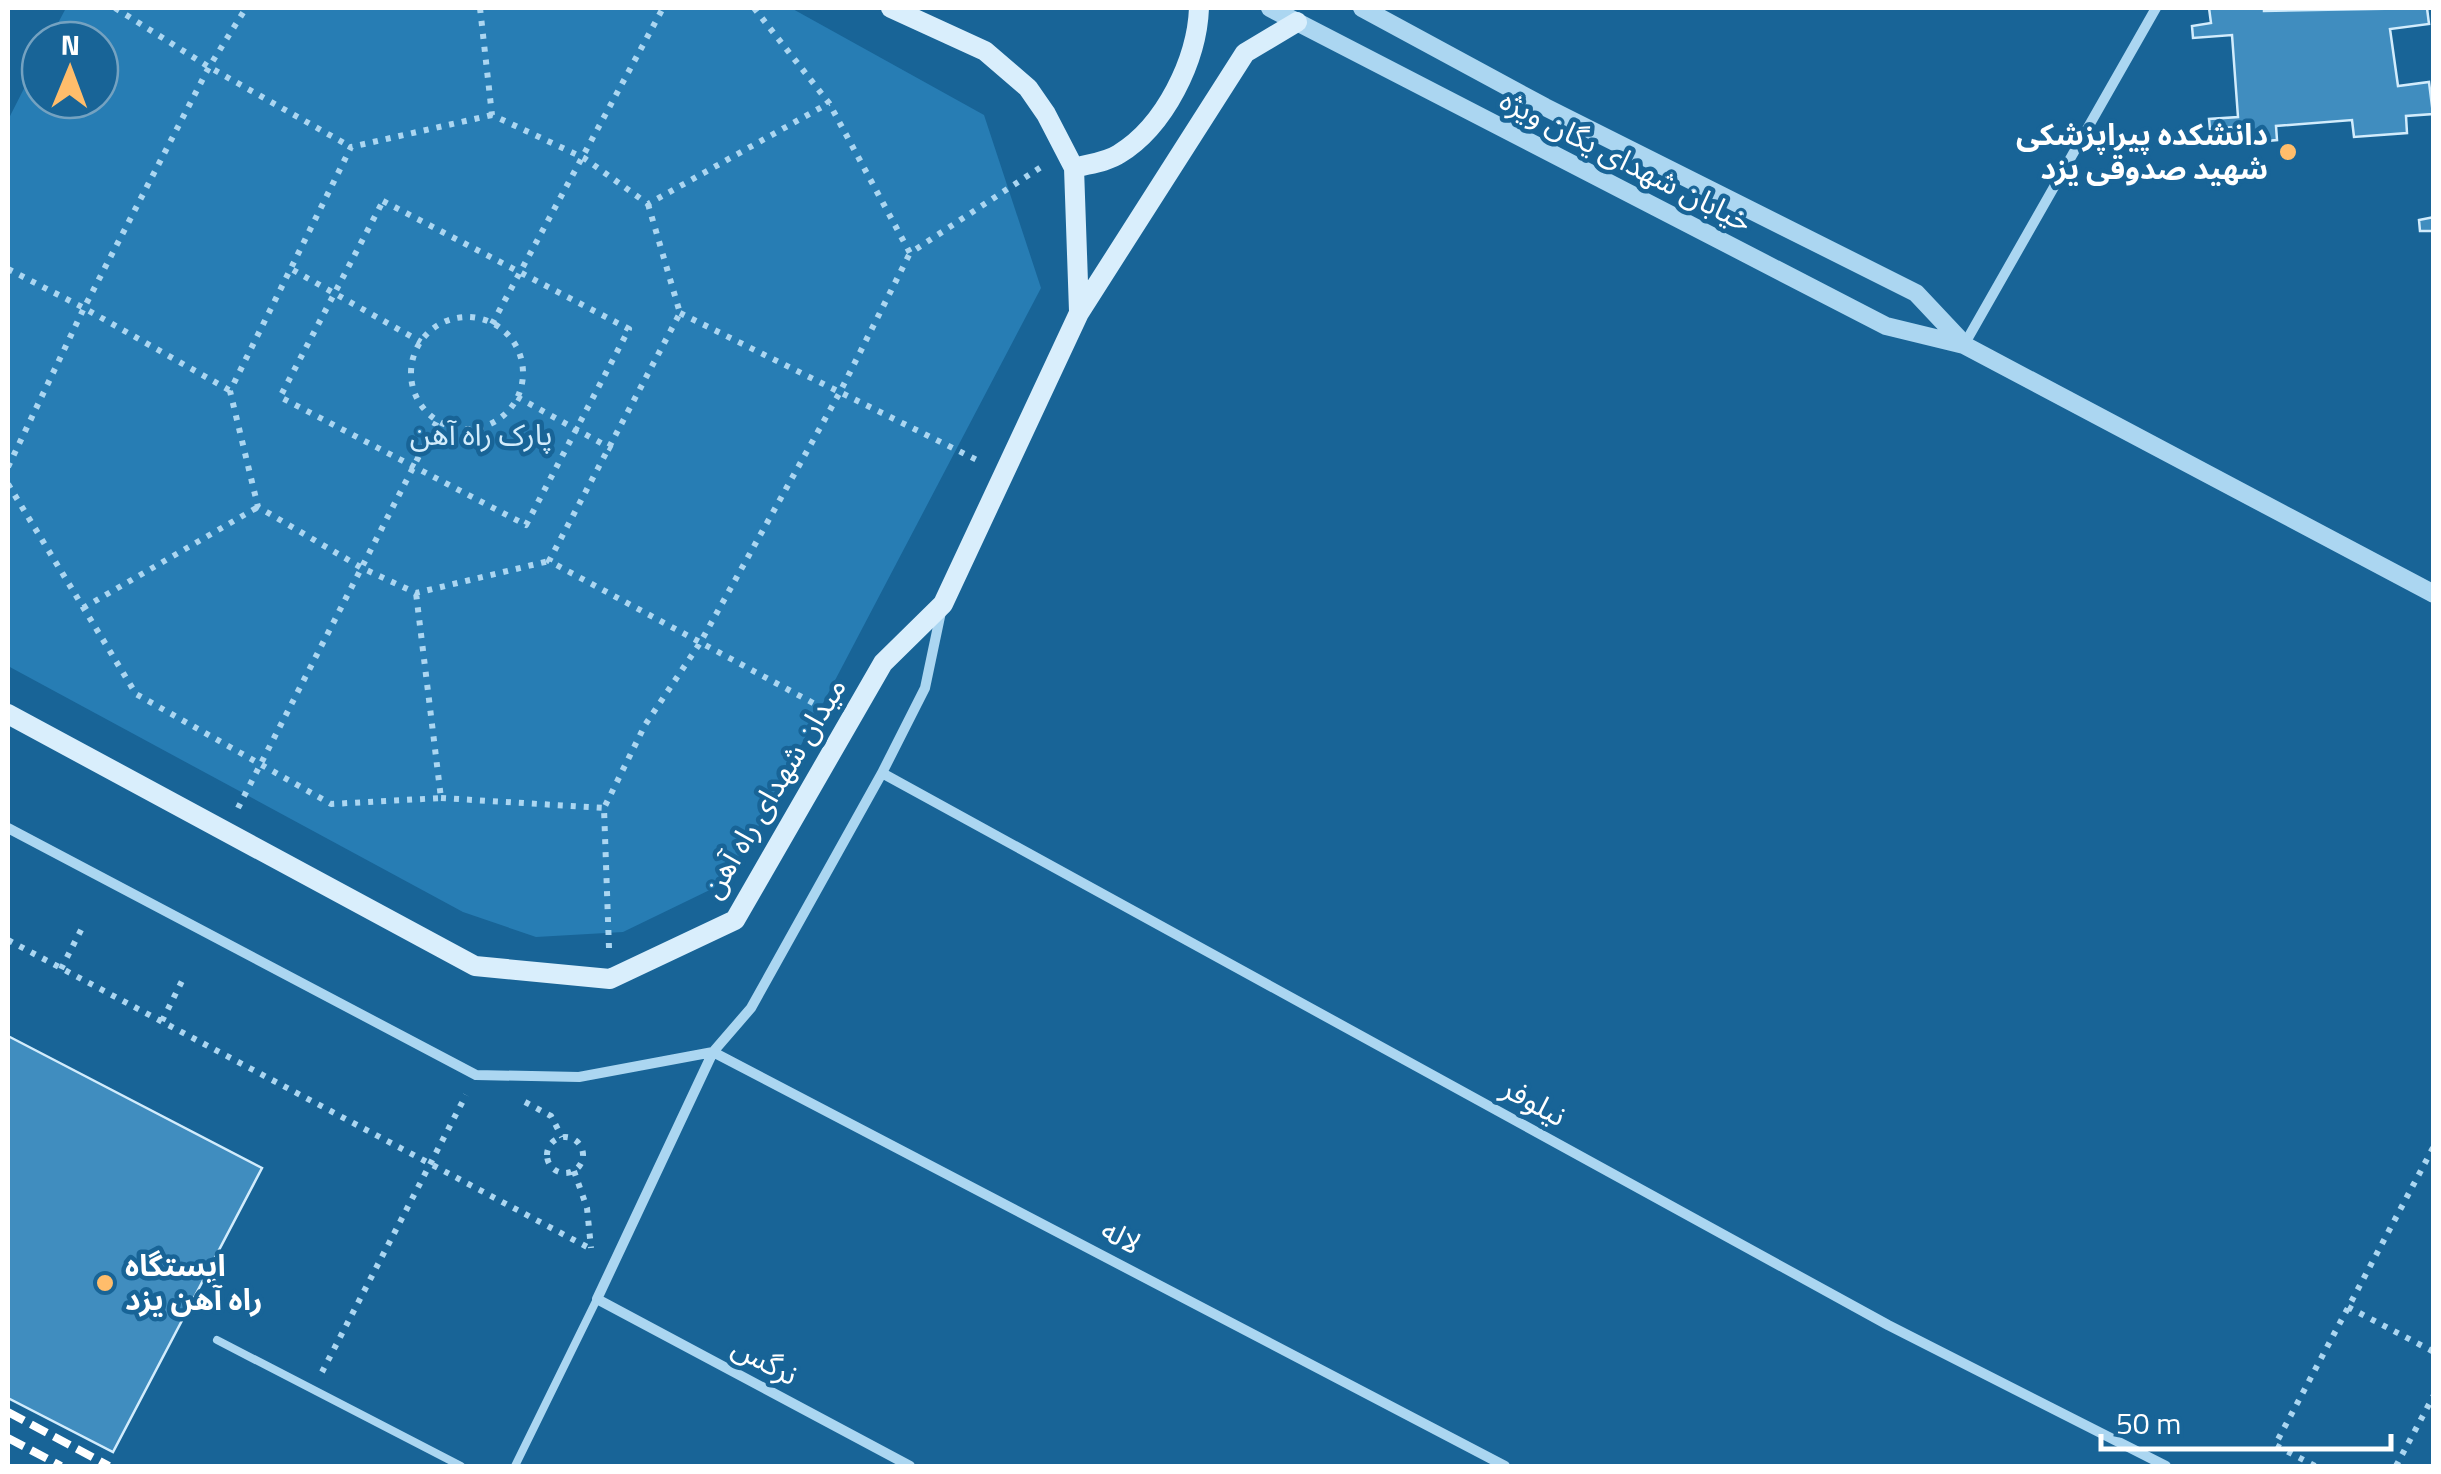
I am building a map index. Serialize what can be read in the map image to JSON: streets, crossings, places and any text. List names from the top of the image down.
{
  "streets": {
    "main road": ["میدان شهدای راه آهن"],
    "street": [
      "خیابان شهدای یگان ویژه",
      "نیلوفر",
      "لاله",
      "نرگس"
    ]
  },
  "crossings": [
    ["خیابان شهدای یگان ویژه", "میدان شهدای راه آهن"]
  ],
  "parks": ["پارک راه آهن"],
  "places": ["دانشکده پیراپزشکی شهید صدوقی یزد", "ایستگاه راه آهن یزد"],
  "scale_bar": "50 m",
  "north": "top"
}
